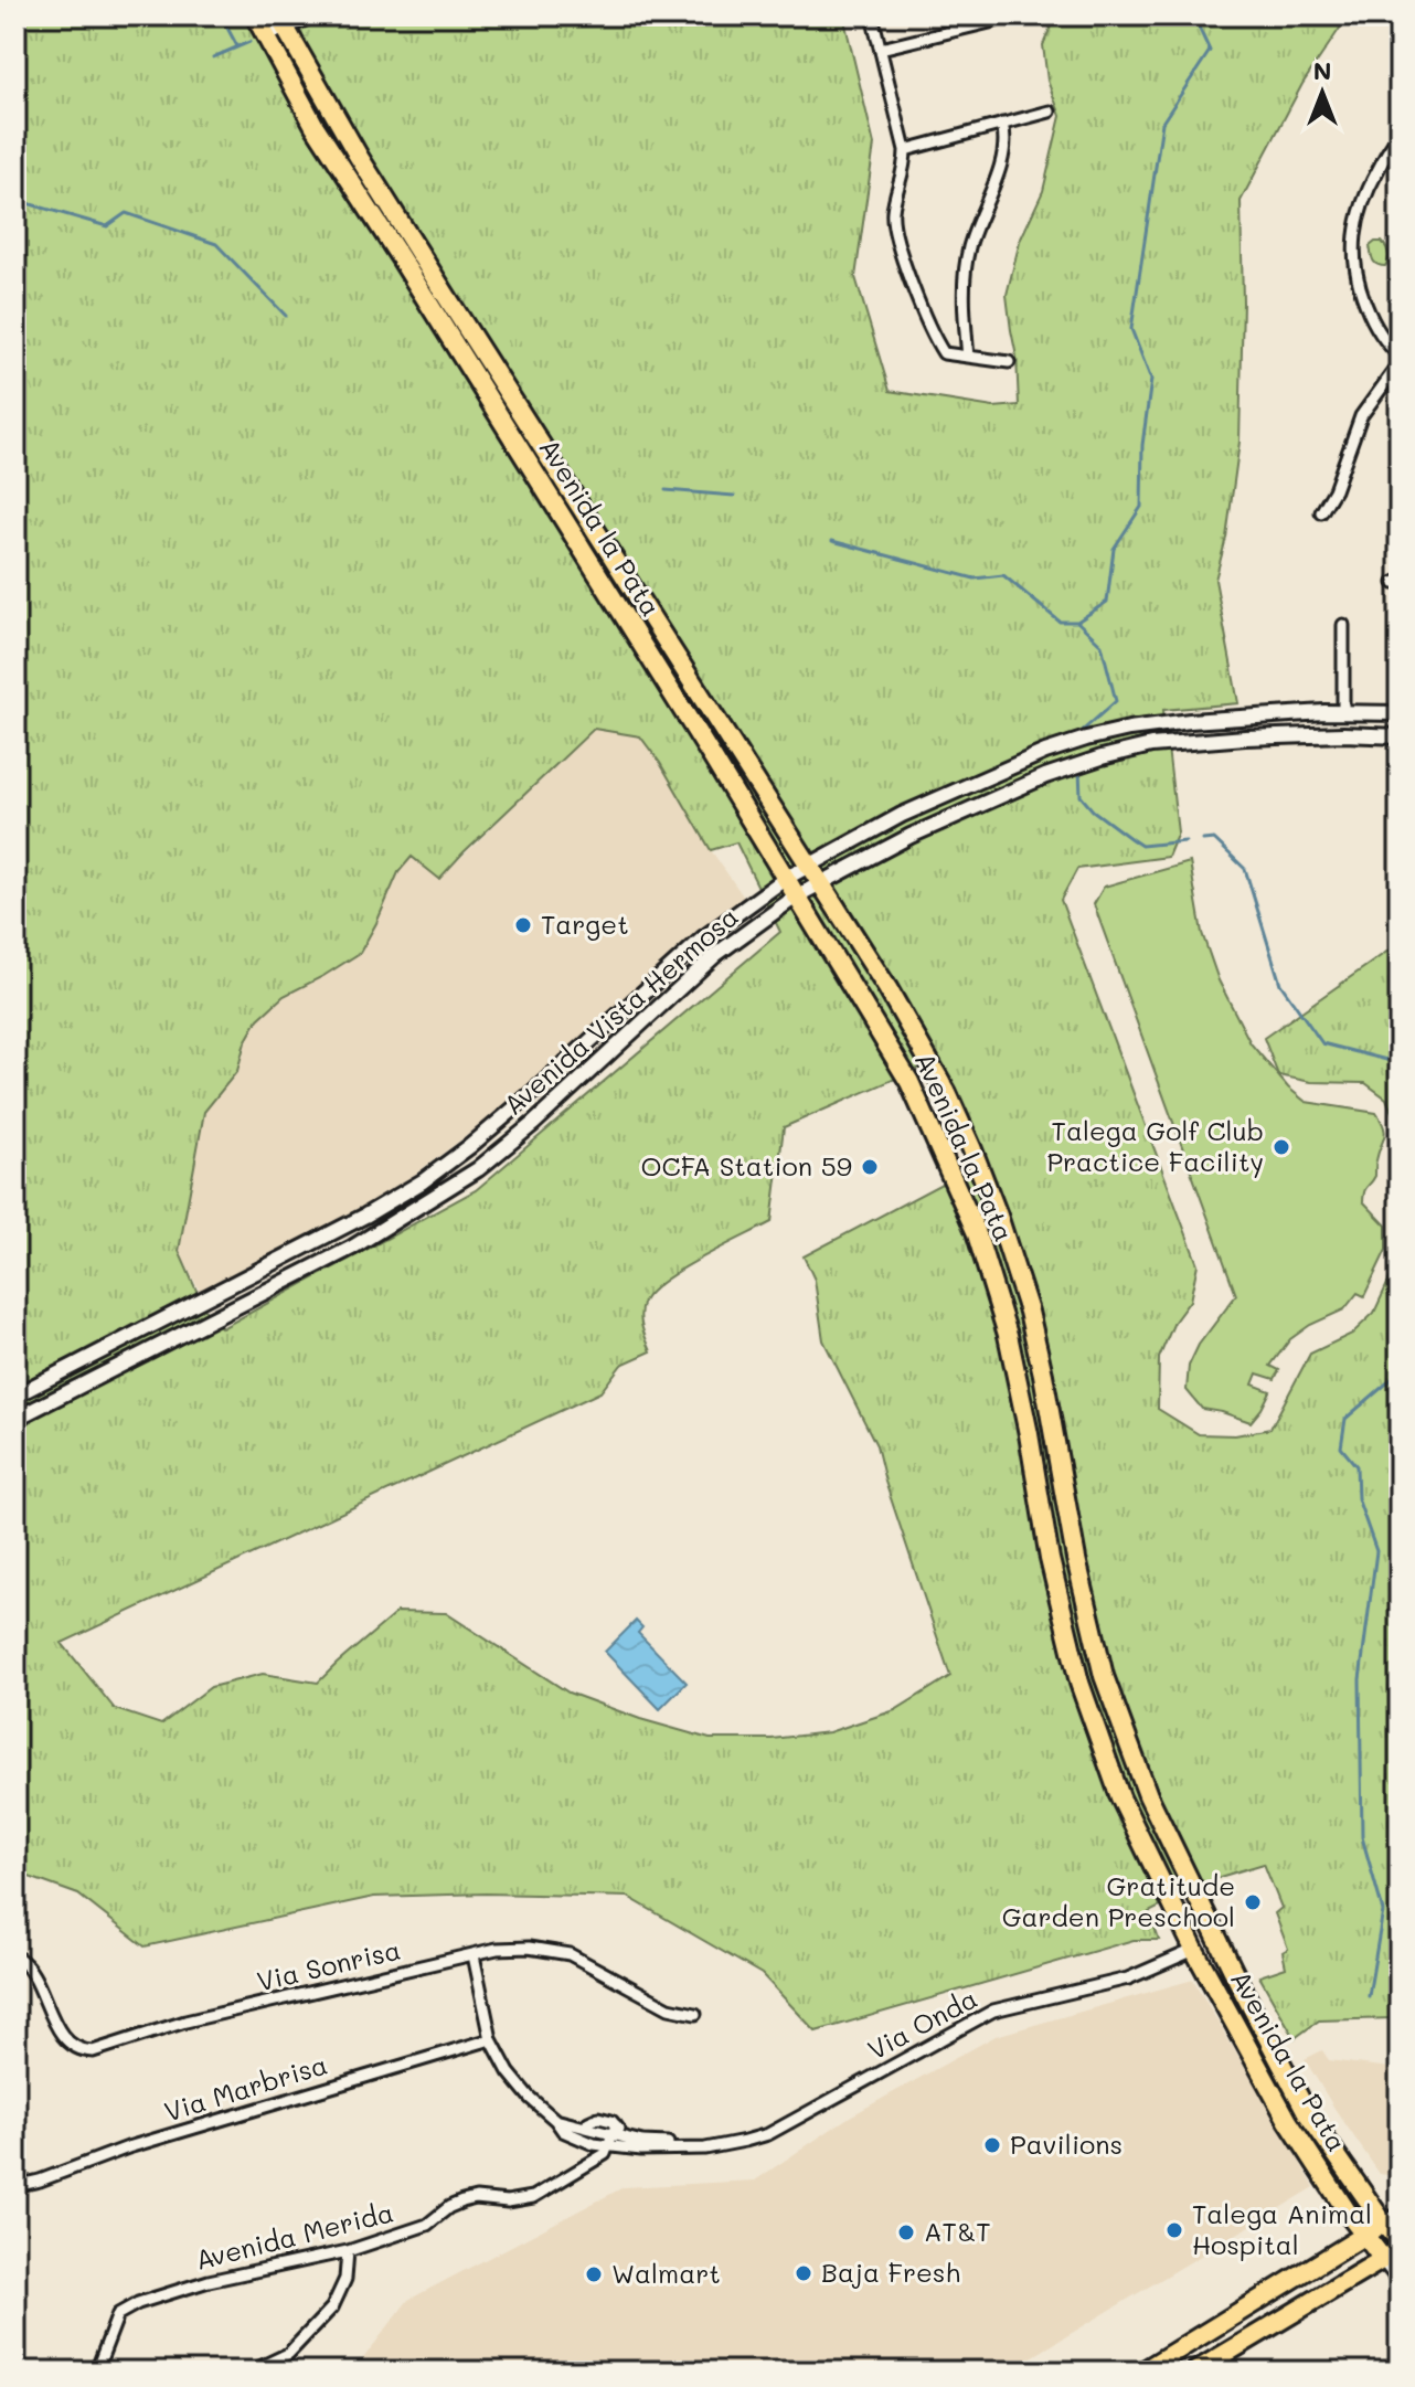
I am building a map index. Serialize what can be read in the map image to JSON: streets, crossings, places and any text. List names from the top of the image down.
{
  "streets": {
    "highway": ["Avenida la Pata"],
    "main road": ["Avenida Vista Hermosa"],
    "street": [
      "Via Sonrisa",
      "Via Onda",
      "Via Marbrisa",
      "Avenida Merida"
    ]
  },
  "crossings": [
    ["Avenida la Pata", "Avenida Vista Hermosa"],
    ["Avenida la Pata", "Via Onda"],
    ["Via Sonrisa", "Via Onda"],
    ["Via Onda", "Via Marbrisa"],
    ["Via Onda", "Avenida Merida"]
  ],
  "places": [
    "Target",
    "Talega Golf Club Practice Facility",
    "OCFA Station 59",
    "Gratitude Garden Preschool",
    "Pavilions",
    "Talega Animal Hospital",
    "AT&T",
    "Baja Fresh",
    "Walmart"
  ],
  "north": "top"
}
